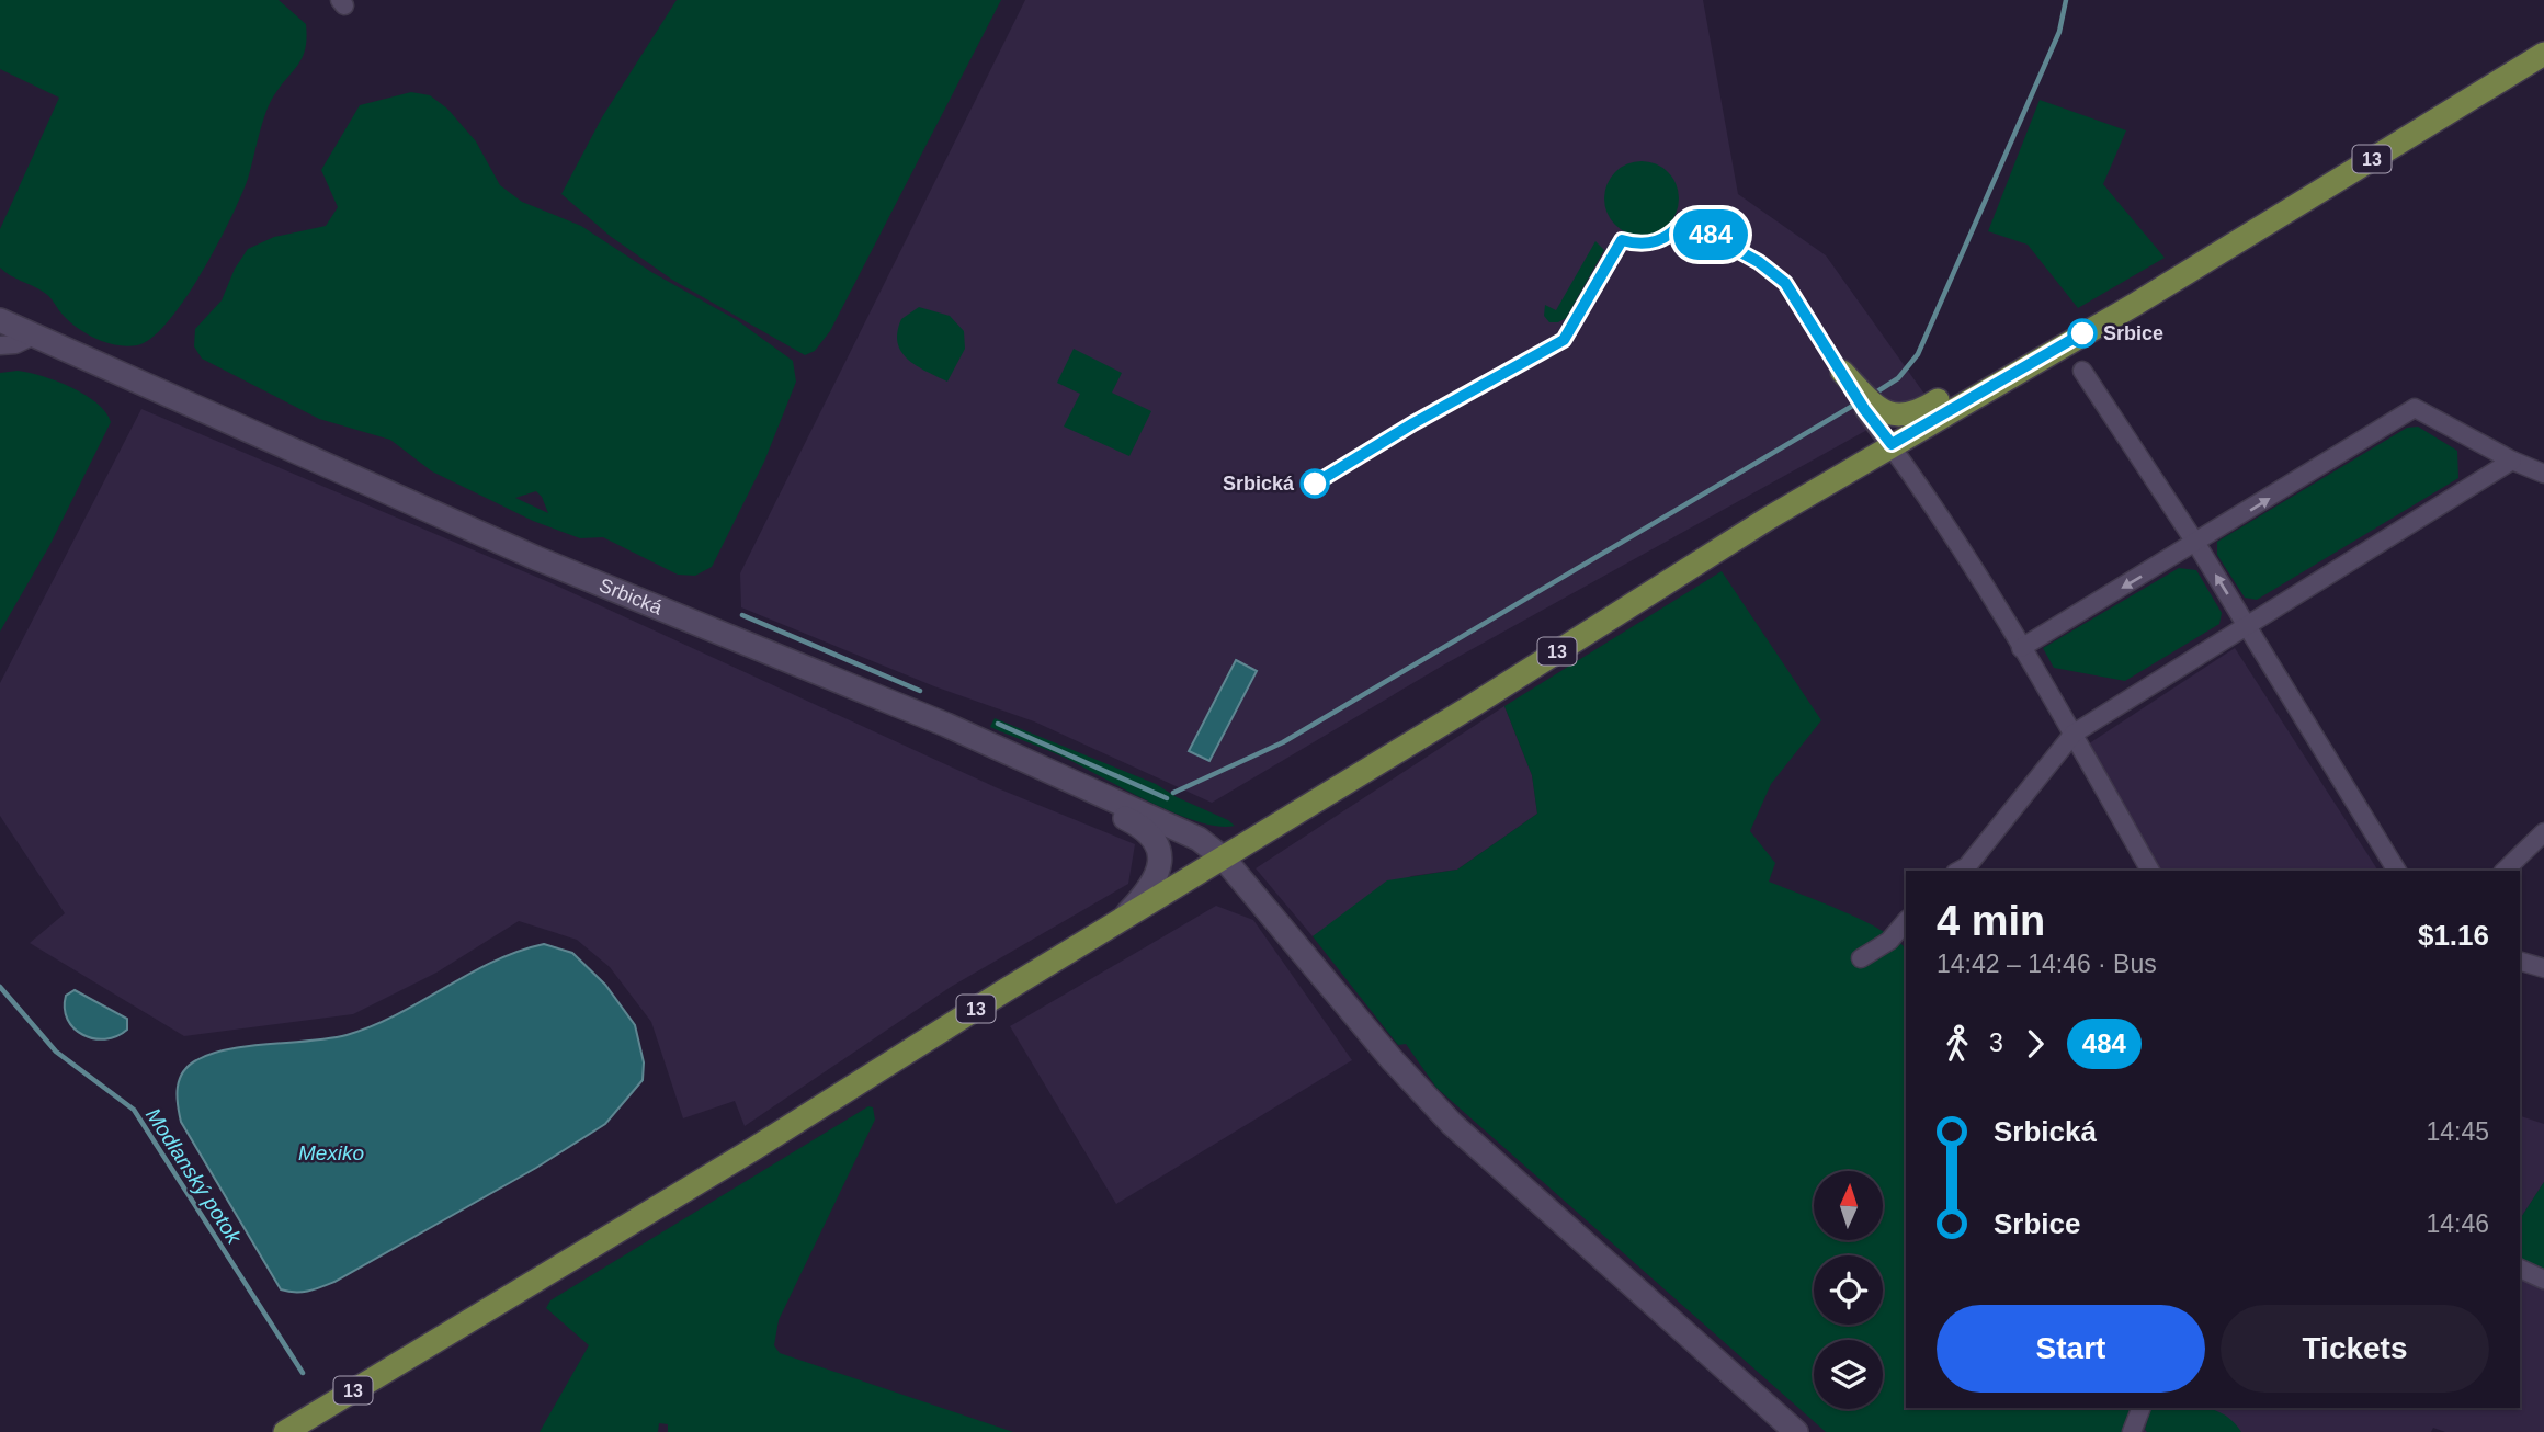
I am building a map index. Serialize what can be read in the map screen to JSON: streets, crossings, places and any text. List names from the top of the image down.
{
  "streets": {
    "main road": ["13"],
    "street": ["Srbická"]
  },
  "crossings": [
    ["13", "Srbická"]
  ],
  "water": ["Mexiko", "Modlanský potok"],
  "places": ["Srbice", "Srbická"],
  "lines": ["bus line 484"],
  "north": "top",
  "page": {
    "on_map": "484",
    "heading": ["4 min", "14:42 – 14:46 · Bus", "$1.16"],
    "legs": ["3", "484"],
    "list": [
      {
        "name": "Srbická",
        "value": "14:45"
      },
      {
        "name": "Srbice",
        "value": "14:46"
      }
    ],
    "buttons": ["Start", "Tickets"]
  }
}
